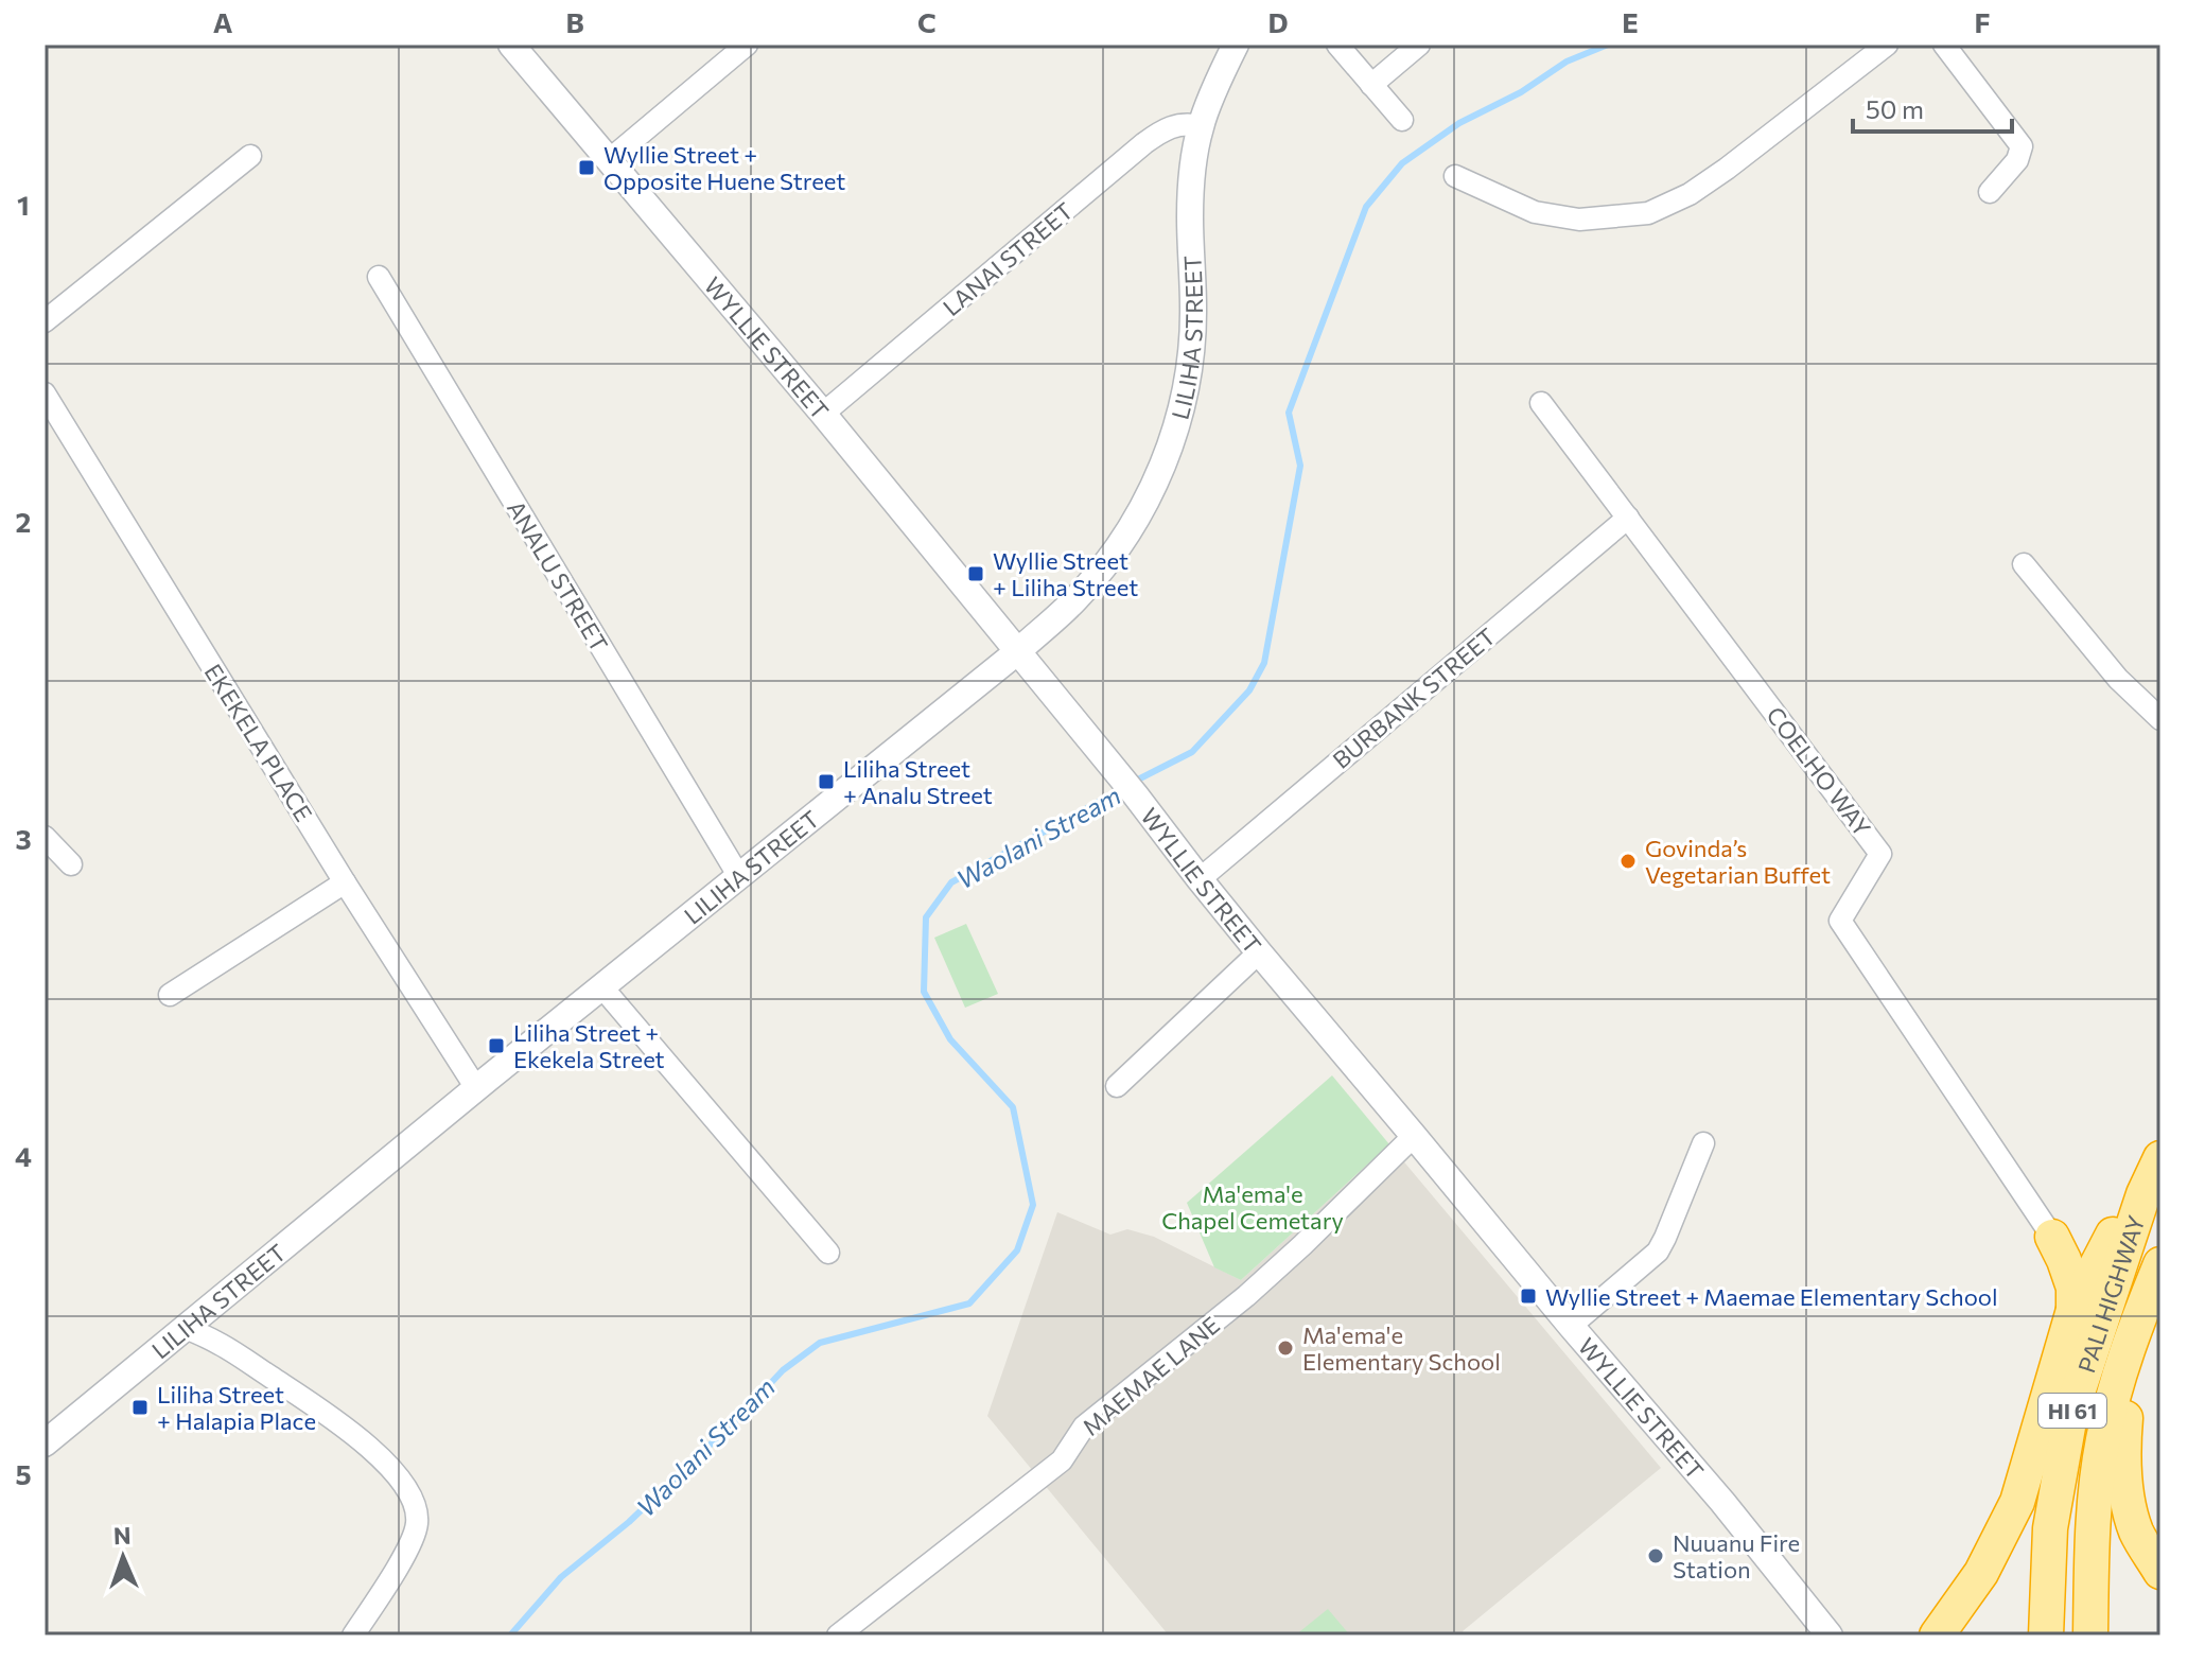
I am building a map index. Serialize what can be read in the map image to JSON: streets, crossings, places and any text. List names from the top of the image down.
{
  "streets": {
    "highway": ["PALI HIGHWAY", "HI 61"],
    "street": [
      "LANAI STREET",
      "LILIHA STREET",
      "WYLLIE STREET",
      "ANALU STREET",
      "BURBANK STREET",
      "EKEKELA PLACE",
      "COELHO WAY",
      "MAEMAE LANE"
    ]
  },
  "crossings": [
    ["LANAI STREET", "LILIHA STREET"],
    ["LANAI STREET", "WYLLIE STREET"],
    ["LILIHA STREET", "WYLLIE STREET"],
    ["LILIHA STREET", "ANALU STREET"],
    ["LILIHA STREET", "EKEKELA PLACE"],
    ["WYLLIE STREET", "BURBANK STREET"],
    ["WYLLIE STREET", "MAEMAE LANE"],
    ["BURBANK STREET", "COELHO WAY"]
  ],
  "water": ["Waolani Stream"],
  "parks": ["Ma'ema'e Chapel Cemetary"],
  "places": {
    "transit": [
      "Wyllie Street + Opposite Huene Street",
      "Wyllie Street + Liliha Street",
      "Liliha Street + Analu Street",
      "Liliha Street + Ekekela Street",
      "Wyllie Street + Maemae Elementary School",
      "Liliha Street + Halapia Place"
    ],
    "other": ["Govinda’s Vegetarian Buffet", "Ma'ema'e Elementary School", "Nuuanu Fire Station"]
  },
  "scale_bar": "50 m",
  "north": "top",
  "grid": {
    "columns": [
      "A",
      "B",
      "C",
      "D",
      "E",
      "F"
    ],
    "rows": [
      "1",
      "2",
      "3",
      "4",
      "5"
    ]
  }
}
